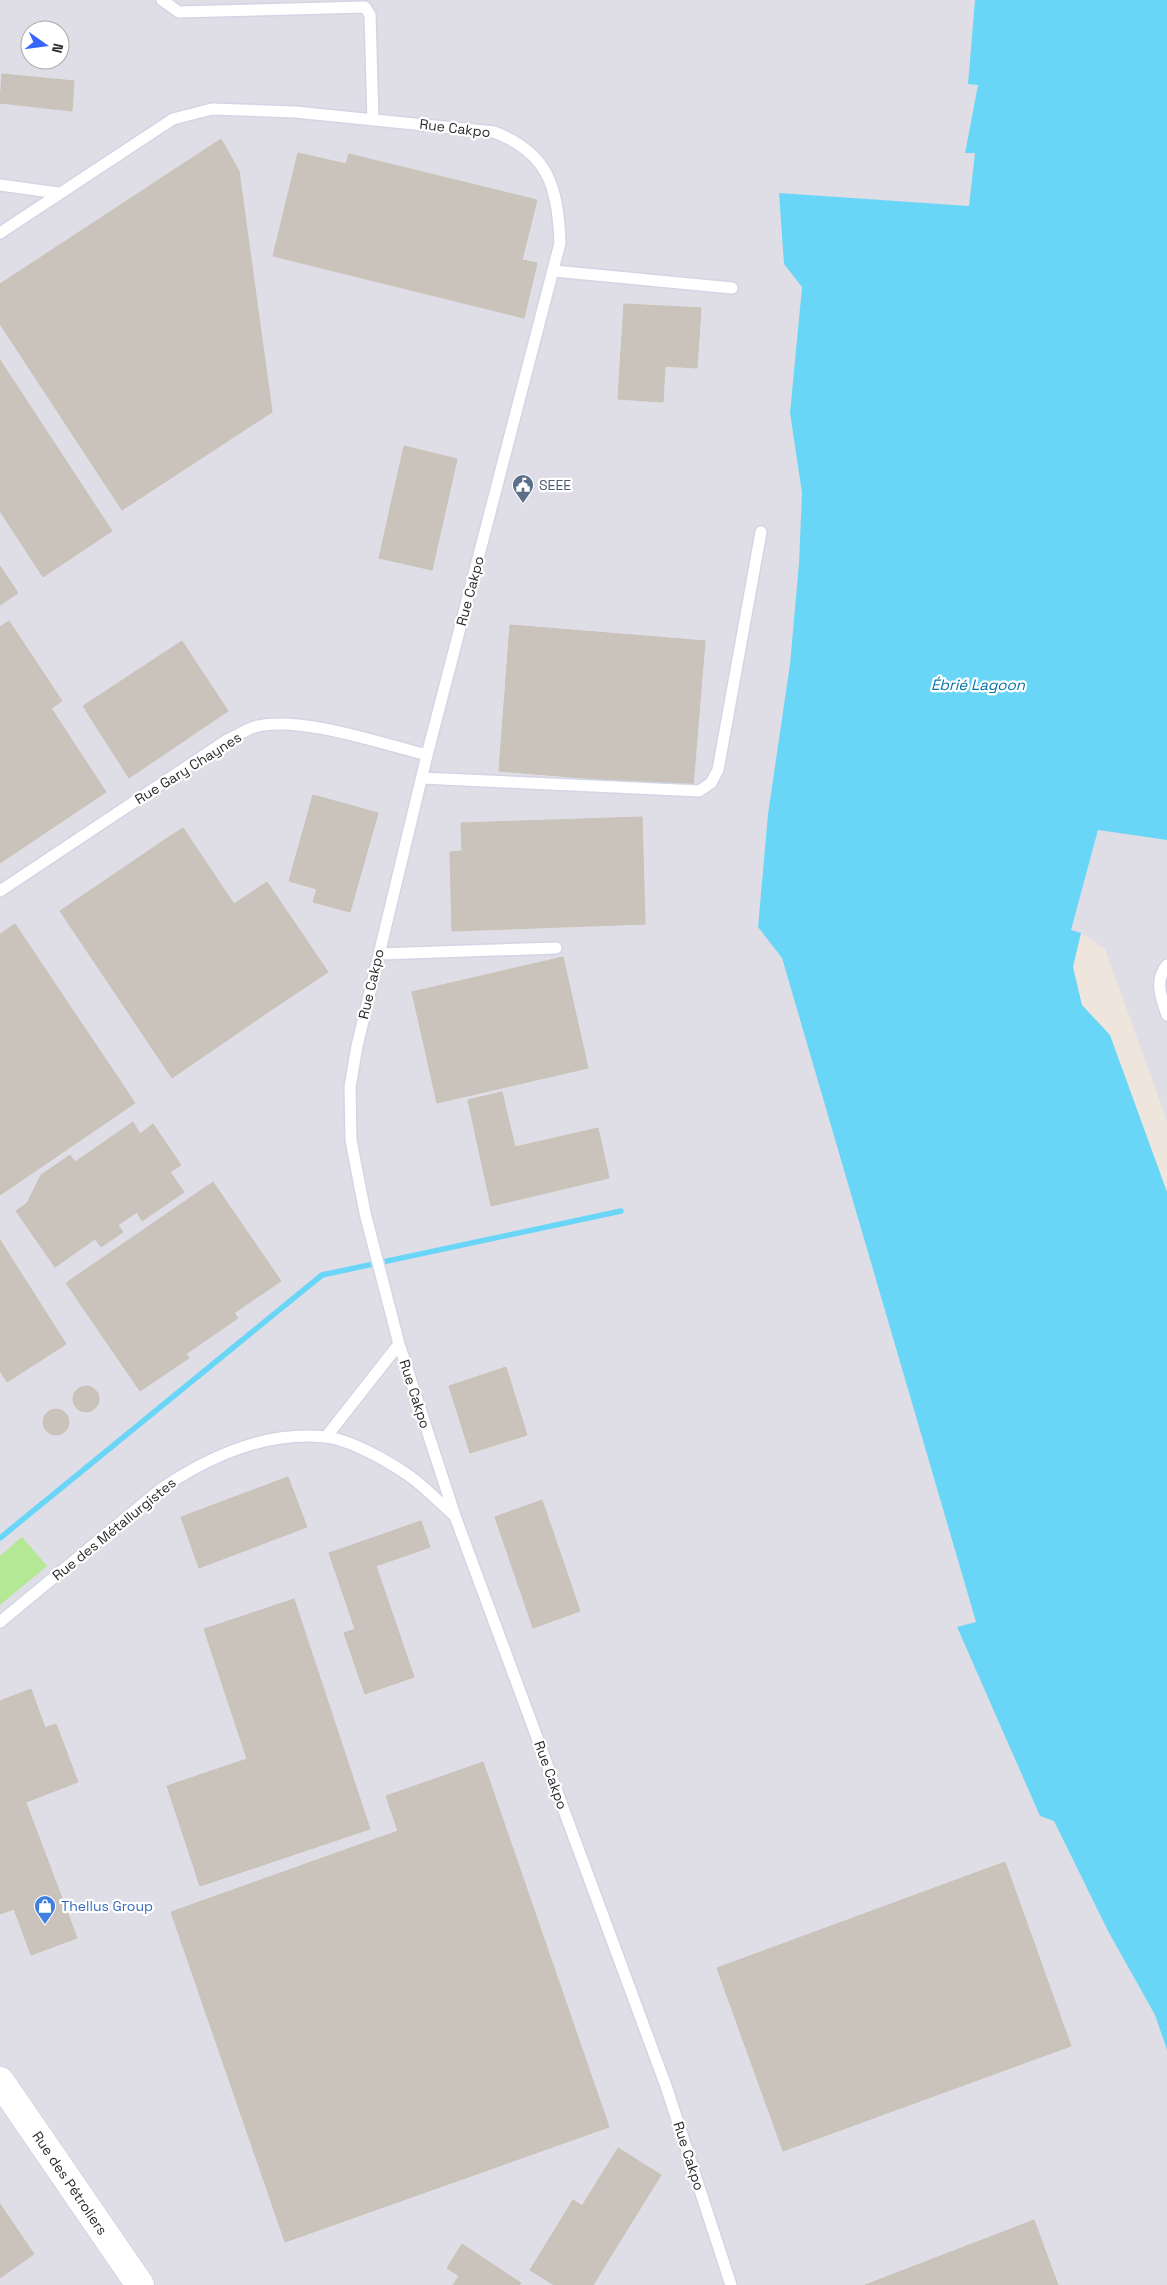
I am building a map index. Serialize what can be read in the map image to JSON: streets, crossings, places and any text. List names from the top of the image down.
{
  "streets": {
    "street": ["Rue des Pétroliers"],
    "lane": ["Rue Cakpo", "Rue Gary Chaynes", "Rue des Métallurgistes"]
  },
  "crossings": [
    ["Rue Cakpo", "Rue Gary Chaynes"],
    ["Rue Cakpo", "Rue des Métallurgistes"]
  ],
  "water": ["Ébrié Lagoon"],
  "places": {
    "public building": ["SEEE"],
    "shop": ["Thellus Group"]
  },
  "north": "right"
}
